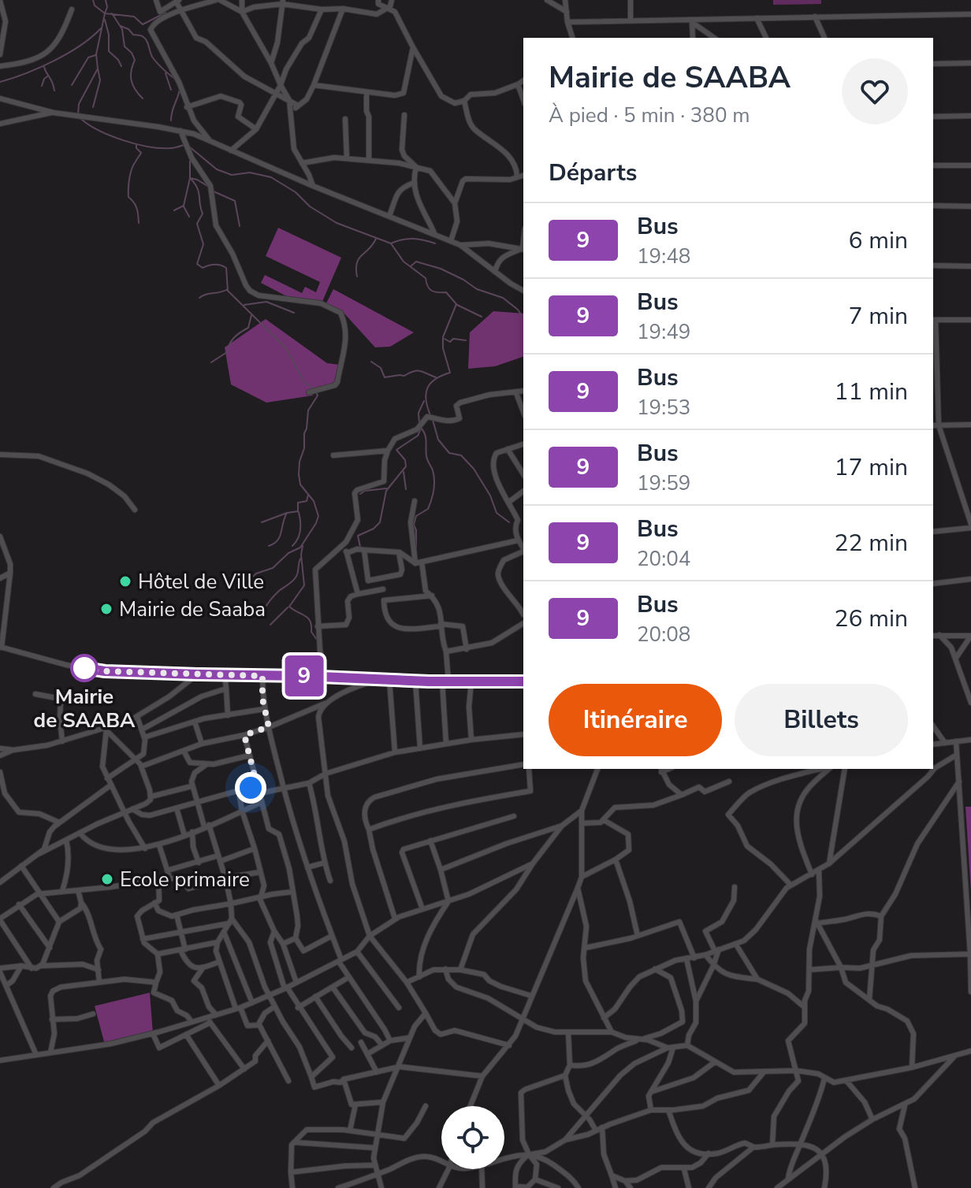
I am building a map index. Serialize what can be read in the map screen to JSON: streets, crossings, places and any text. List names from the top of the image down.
{
  "places": [
    "Hôtel de Ville",
    "Mairie de Saaba",
    "Mairie de SAABA",
    "Ecole primaire"
  ],
  "lines": ["bus line 9"],
  "page": {
    "on_map": "9",
    "heading": [
      ["Mairie de SAABA", "À pied · 5 min · 380 m"],
      "Départs"
    ],
    "list": [
      {
        "mark": "9",
        "name": "Bus",
        "note": "19:48",
        "value": "6 min"
      },
      {
        "mark": "9",
        "name": "Bus",
        "note": "19:49",
        "value": "7 min"
      },
      {
        "mark": "9",
        "name": "Bus",
        "note": "19:53",
        "value": "11 min"
      },
      {
        "mark": "9",
        "name": "Bus",
        "note": "19:59",
        "value": "17 min"
      },
      {
        "mark": "9",
        "name": "Bus",
        "note": "20:04",
        "value": "22 min"
      },
      {
        "mark": "9",
        "name": "Bus",
        "note": "20:08",
        "value": "26 min"
      }
    ],
    "buttons": ["Itinéraire", "Billets"]
  }
}
